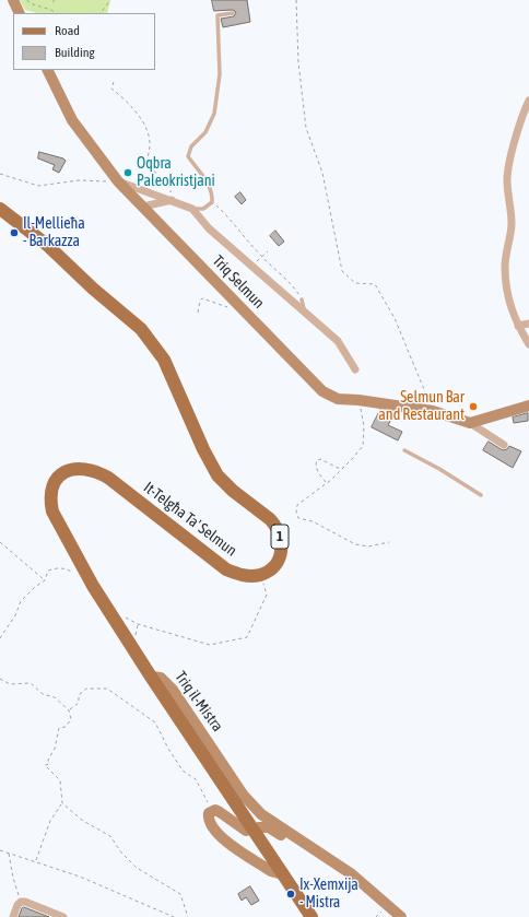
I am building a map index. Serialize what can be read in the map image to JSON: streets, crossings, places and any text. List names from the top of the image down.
{
  "streets": {
    "main road": ["It-Telgħa Ta' Selmun", "1", "Triq il-Mistra"],
    "street": ["Triq Selmun"]
  },
  "crossings": [
    ["It-Telgħa Ta' Selmun", "1"],
    ["It-Telgħa Ta' Selmun", "Triq il-Mistra"]
  ],
  "places": [
    "Oqbra Paleokristjani",
    "Il-Mellieħa - Barkazza",
    "Selmun Bar and Restaurant",
    "Ix-Xemxija - Mistra"
  ],
  "legend": ["Road", "Building"]
}
